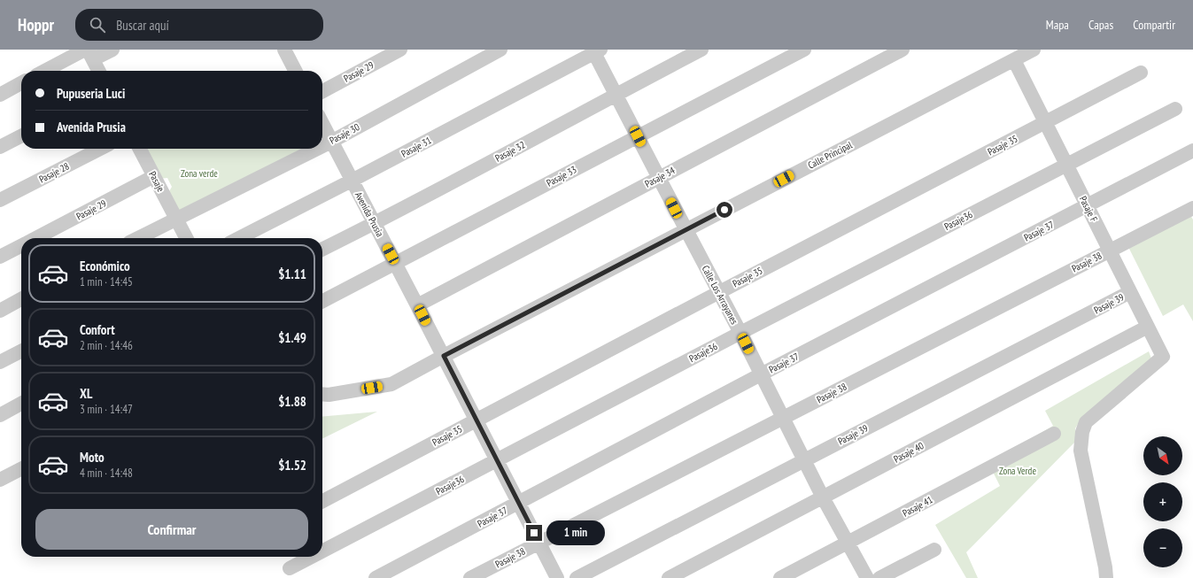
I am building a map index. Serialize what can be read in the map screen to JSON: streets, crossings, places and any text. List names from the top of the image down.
{
  "streets": {
    "street": [
      "Pasaje 29",
      "Pasaje 30",
      "Pasaje 35",
      "Pasaje 31",
      "Pasaje 32",
      "Calle Principal",
      "Pasaje 28",
      "Pasaje 33",
      "Pasaje 34",
      "Pasaje",
      "Pasaje F",
      "Avenida Prusia",
      "Pasaje36",
      "Pasaje 37",
      "Pasaje 38",
      "Calle Los Arrayanes",
      "Pasaje 39",
      "Pasaje 40",
      "Pasaje 41"
    ]
  },
  "crossings": [
    ["Pasaje 29", "Pasaje"],
    ["Pasaje 30", "Pasaje"],
    ["Pasaje 30", "Avenida Prusia"],
    ["Pasaje 35", "Pasaje F"],
    ["Pasaje 35", "Avenida Prusia"],
    ["Pasaje 35", "Calle Los Arrayanes"],
    ["Pasaje 31", "Avenida Prusia"],
    ["Pasaje 31", "Calle Los Arrayanes"],
    ["Pasaje 32", "Avenida Prusia"],
    ["Pasaje 32", "Calle Los Arrayanes"],
    ["Calle Principal", "Pasaje F"],
    ["Calle Principal", "Avenida Prusia"],
    ["Calle Principal", "Calle Los Arrayanes"],
    ["Pasaje 33", "Avenida Prusia"],
    ["Pasaje 33", "Calle Los Arrayanes"],
    ["Pasaje 34", "Avenida Prusia"],
    ["Pasaje 34", "Calle Los Arrayanes"],
    ["Pasaje F", "Pasaje36"],
    ["Pasaje F", "Pasaje 37"],
    ["Pasaje F", "Pasaje 38"],
    ["Pasaje F", "Pasaje 39"],
    ["Pasaje F", "Pasaje 40"],
    ["Avenida Prusia", "Pasaje36"],
    ["Avenida Prusia", "Pasaje 37"],
    ["Avenida Prusia", "Pasaje 38"],
    ["Pasaje36", "Calle Los Arrayanes"],
    ["Pasaje 37", "Calle Los Arrayanes"],
    ["Pasaje 38", "Calle Los Arrayanes"],
    ["Calle Los Arrayanes", "Pasaje 39"],
    ["Calle Los Arrayanes", "Pasaje 40"],
    ["Calle Los Arrayanes", "Pasaje 41"]
  ],
  "parks": ["Zona verde", "Zona Verde"],
  "north": "bottom right",
  "page": {
    "header": "Hoppr",
    "search": "Buscar aquí",
    "nav": ["Mapa", "Capas", "Compartir"],
    "banner": ["Pupuseria Luci", "Avenida Prusia"],
    "list": [
      {
        "name": "Económico",
        "note": "1 min · 14:45",
        "value": "$1.11"
      },
      {
        "name": "Confort",
        "note": "2 min · 14:46",
        "value": "$1.49"
      },
      {
        "name": "XL",
        "note": "3 min · 14:47",
        "value": "$1.88"
      },
      {
        "name": "Moto",
        "note": "4 min · 14:48",
        "value": "$1.52"
      }
    ],
    "map_buttons": ["+", "−"],
    "buttons": "Confirmar",
    "bubble": "1 min"
  }
}
